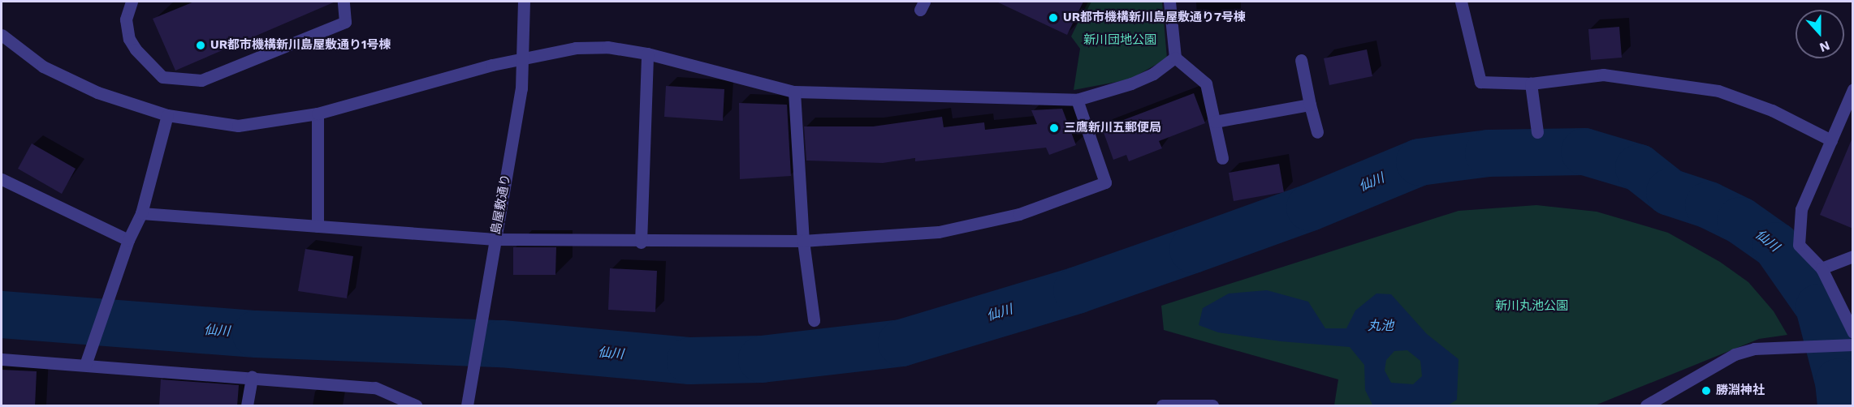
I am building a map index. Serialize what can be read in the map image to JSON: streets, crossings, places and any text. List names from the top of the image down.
{
  "streets": {
    "street": ["島屋敷通り"]
  },
  "water": ["仙川", "丸池"],
  "parks": ["新川団地公園", "新川丸池公園"],
  "places": [
    "UR都市機構新川島屋敷通り7号棟",
    "UR都市機構新川島屋敷通り1号棟",
    "三鷹新川五郵便局",
    "勝淵神社"
  ],
  "north": "bottom"
}
